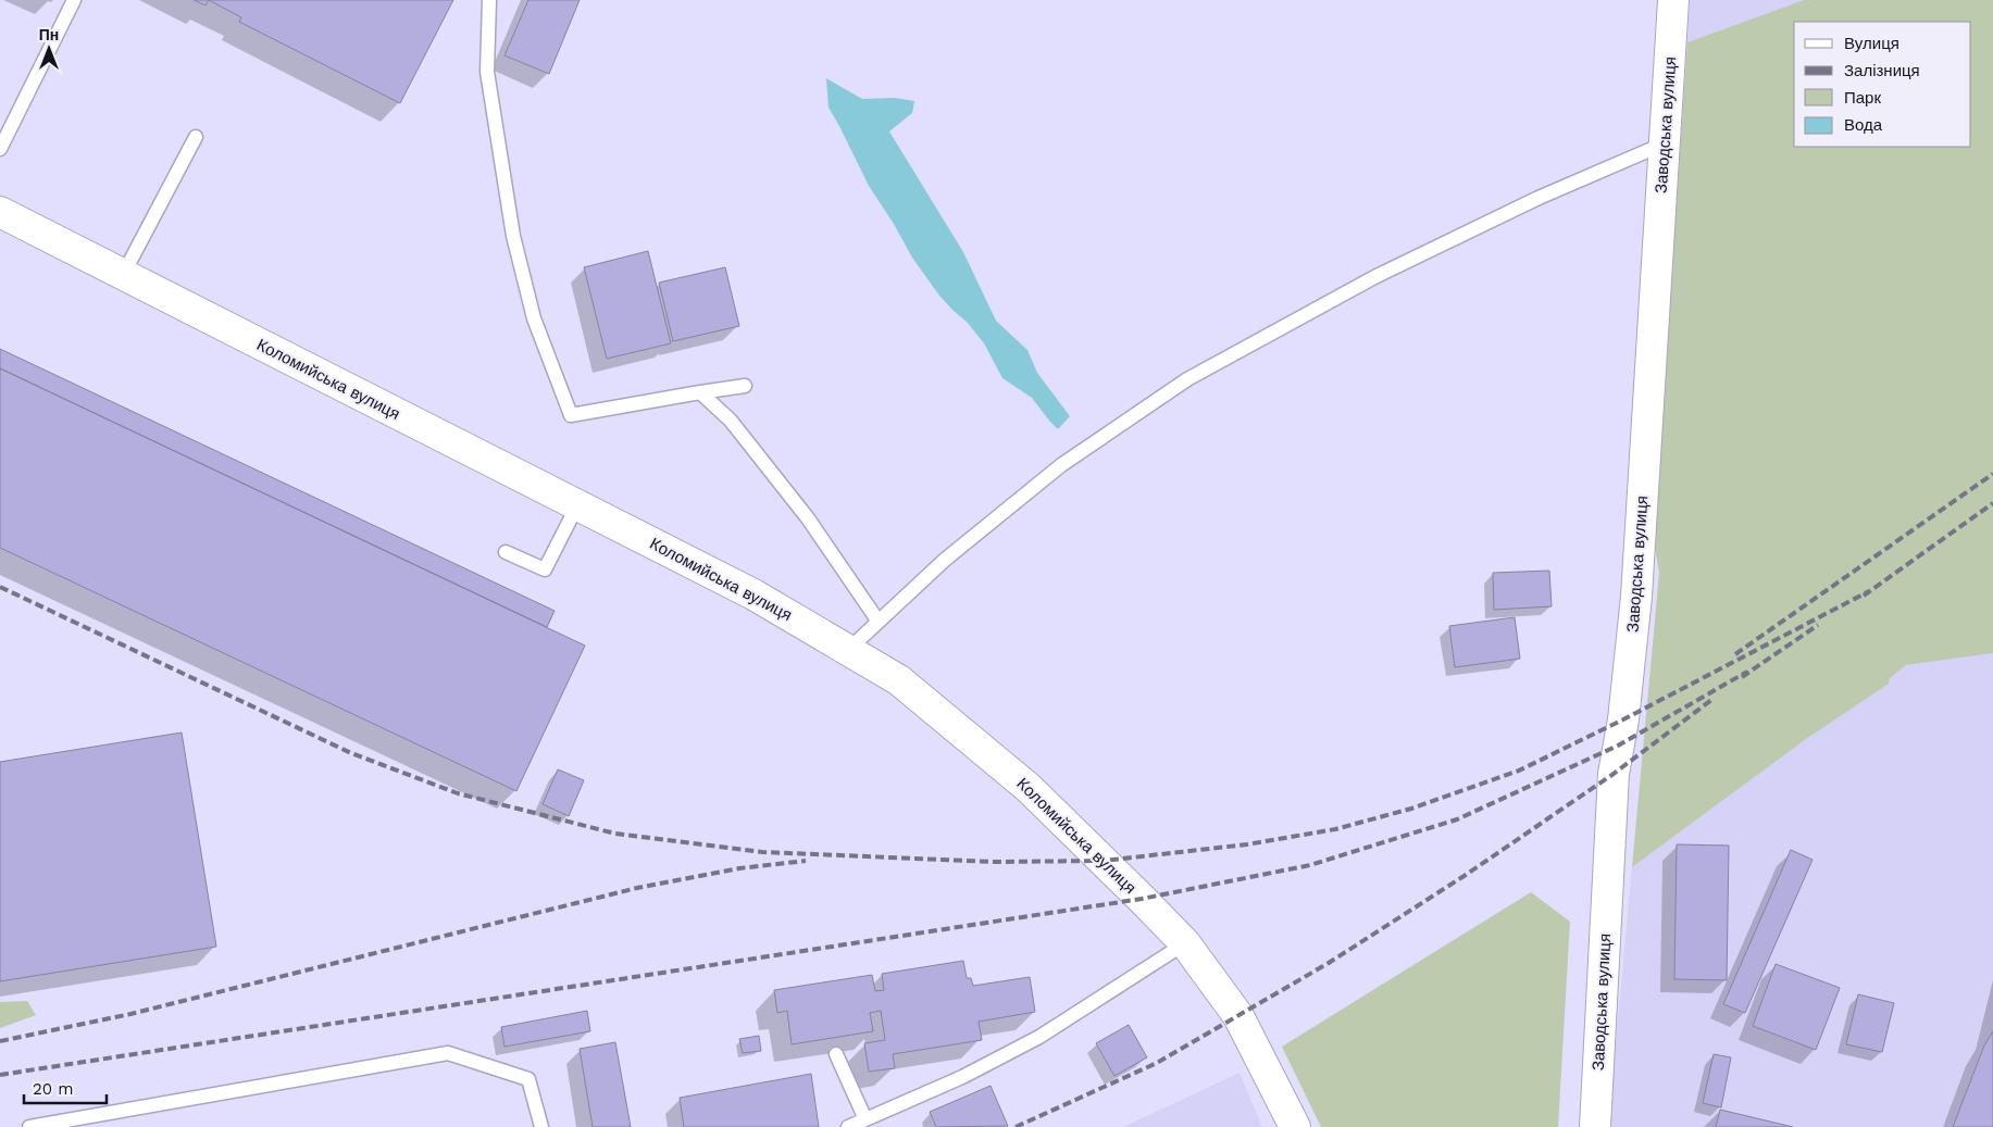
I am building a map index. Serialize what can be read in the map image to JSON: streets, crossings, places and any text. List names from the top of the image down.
{
  "streets": {
    "street": ["Заводська вулиця", "Коломийська вулиця"]
  },
  "legend": [
    "Вулиця",
    "Залізниця",
    "Парк",
    "Вода"
  ],
  "scale_bar": "20 m",
  "north": "top"
}
